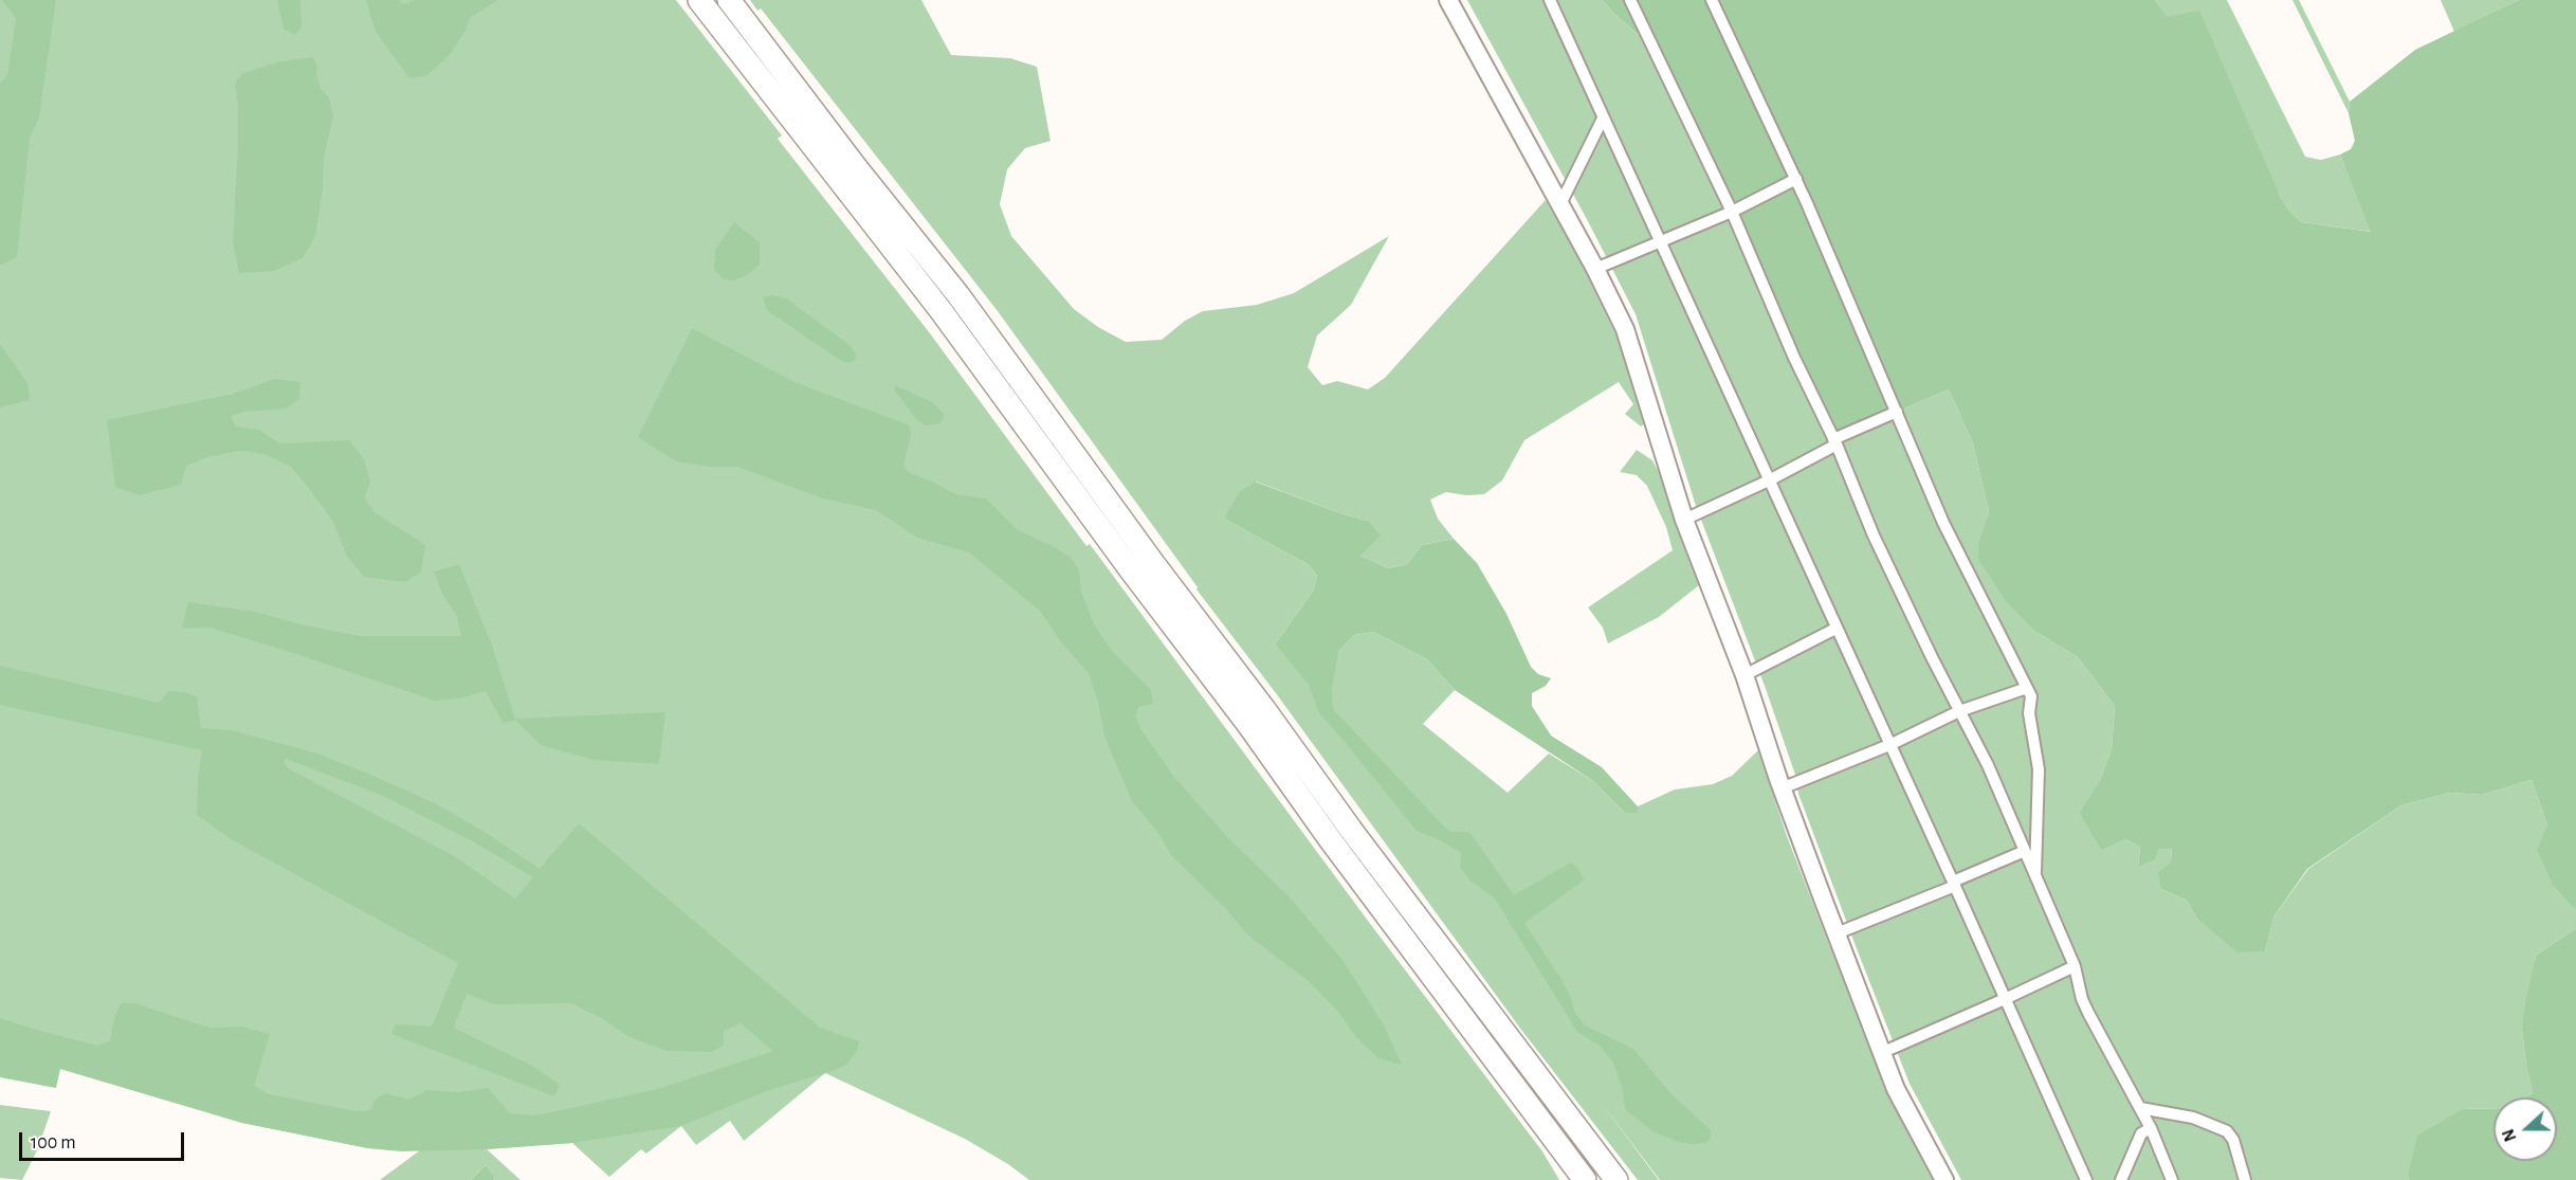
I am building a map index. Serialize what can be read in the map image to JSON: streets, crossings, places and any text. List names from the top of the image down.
{
  "scale_bar": "100 m",
  "north": "left"
}
